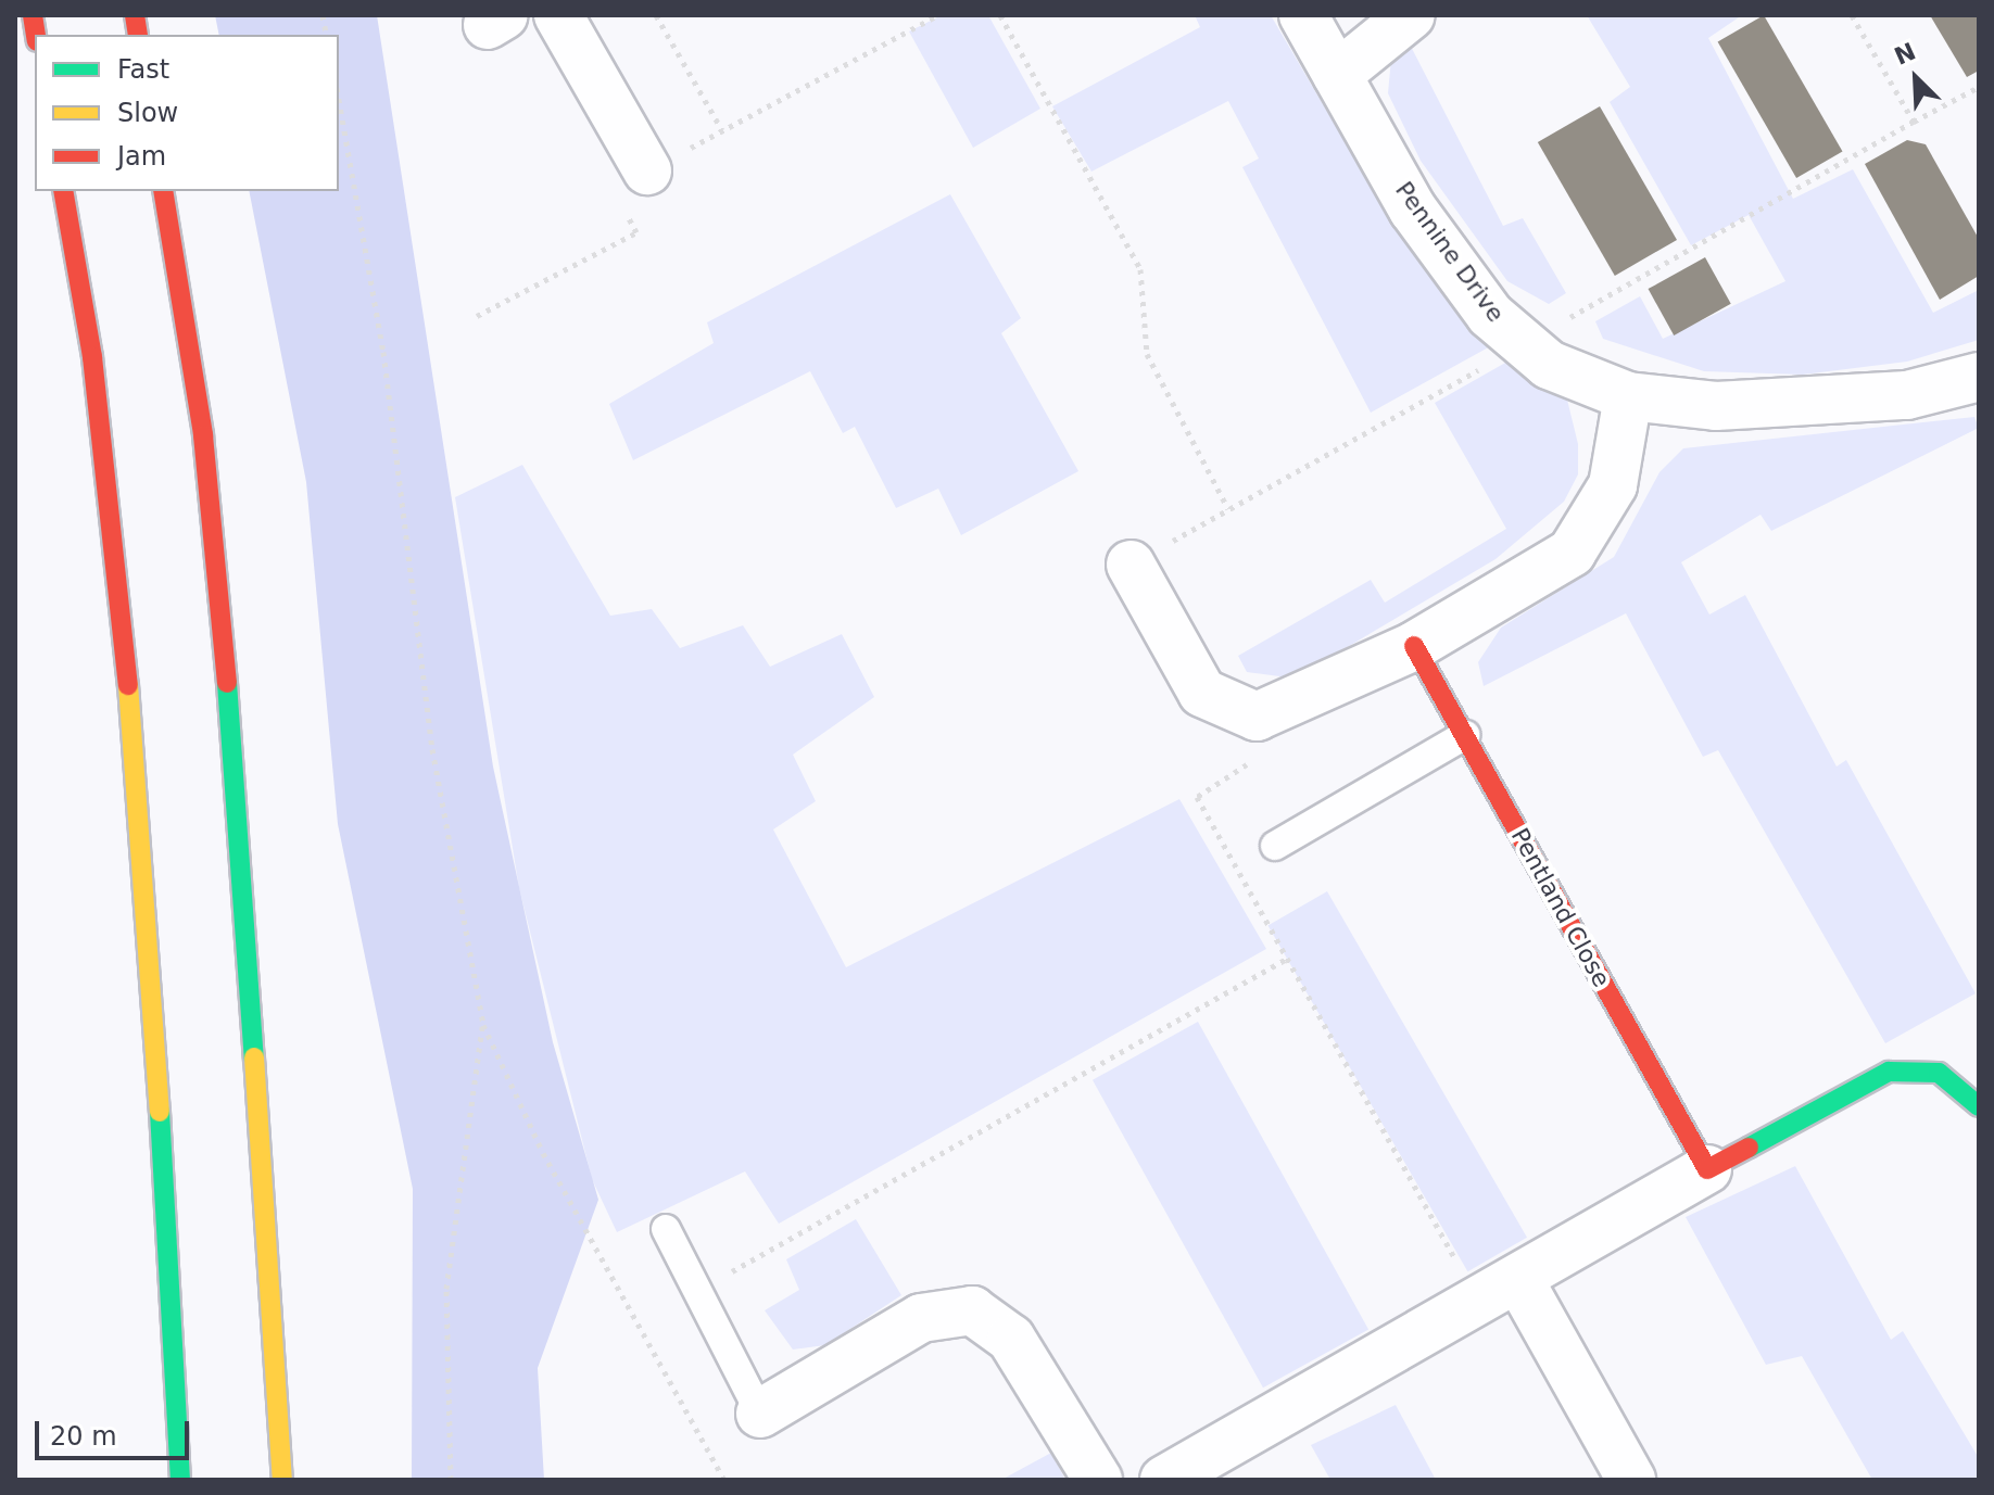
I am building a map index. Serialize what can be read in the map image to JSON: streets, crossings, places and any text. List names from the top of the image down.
{
  "streets": {
    "main road": ["Pentland Close"],
    "street": ["Pennine Drive"]
  },
  "legend": ["Fast", "Slow", "Jam"],
  "scale_bar": "20 m",
  "north": "top left"
}
